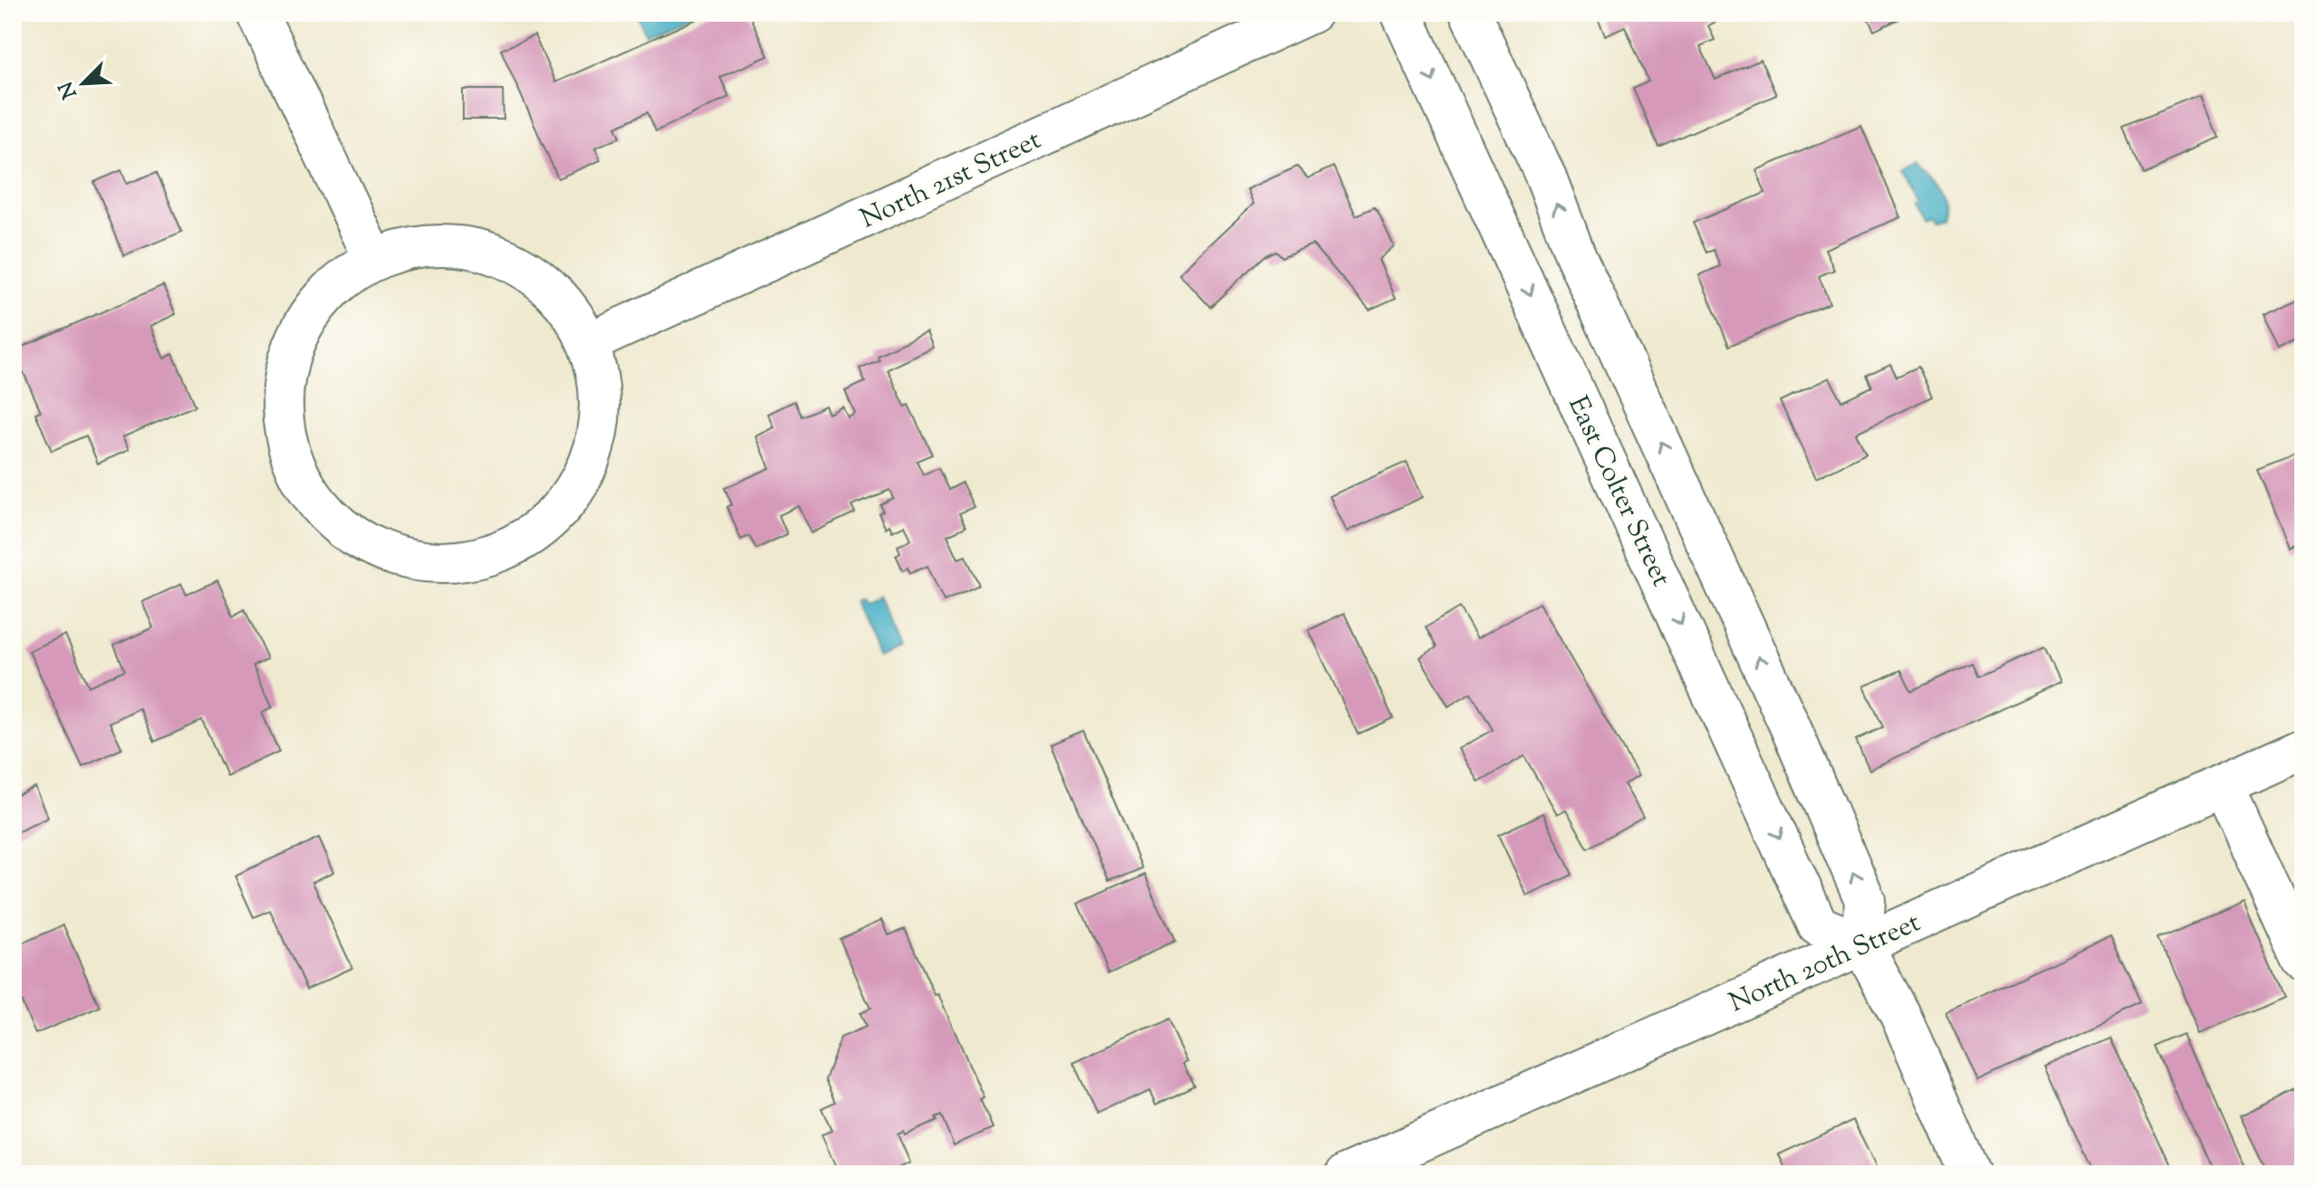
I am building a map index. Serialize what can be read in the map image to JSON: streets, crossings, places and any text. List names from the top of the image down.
{
  "streets": {
    "street": ["North 21st Street", "East Colter Street", "North 20th Street"]
  },
  "crossings": [
    ["East Colter Street", "North 20th Street"]
  ],
  "north": "bottom left"
}
